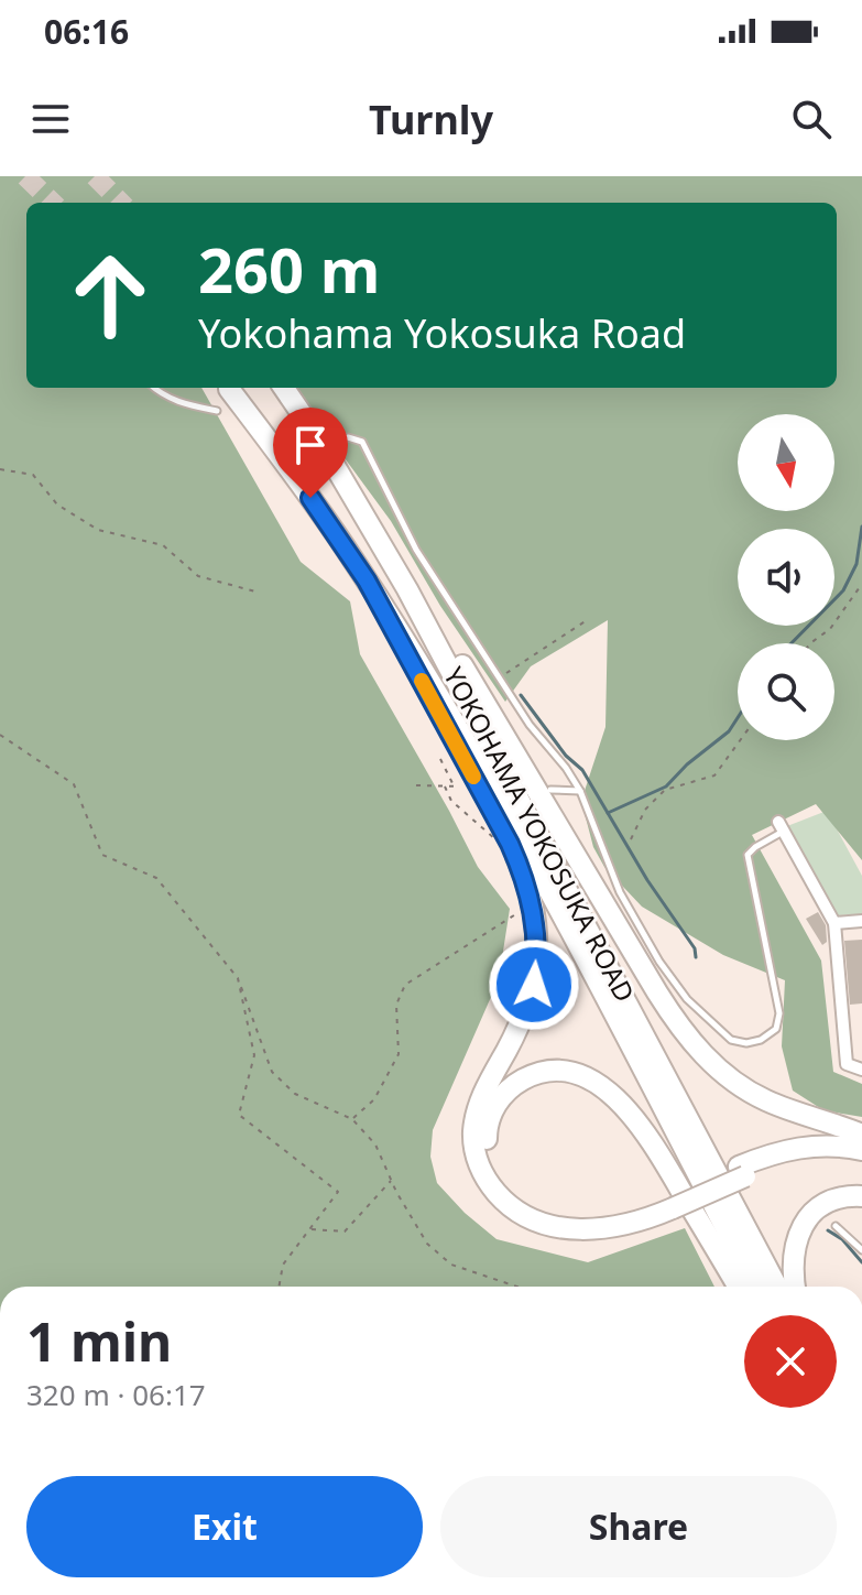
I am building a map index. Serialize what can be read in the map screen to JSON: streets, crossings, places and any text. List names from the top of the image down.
{
  "streets": {
    "highway": ["YOKOHAMA YOKOSUKA ROAD"]
  },
  "north": "bottom",
  "page": {
    "status": "06:16",
    "header": "Turnly",
    "turn": ["260 m", "Yokohama Yokosuka Road"],
    "heading": ["1 min", "320 m · 06:17"],
    "buttons": ["Exit", "Share"]
  }
}
